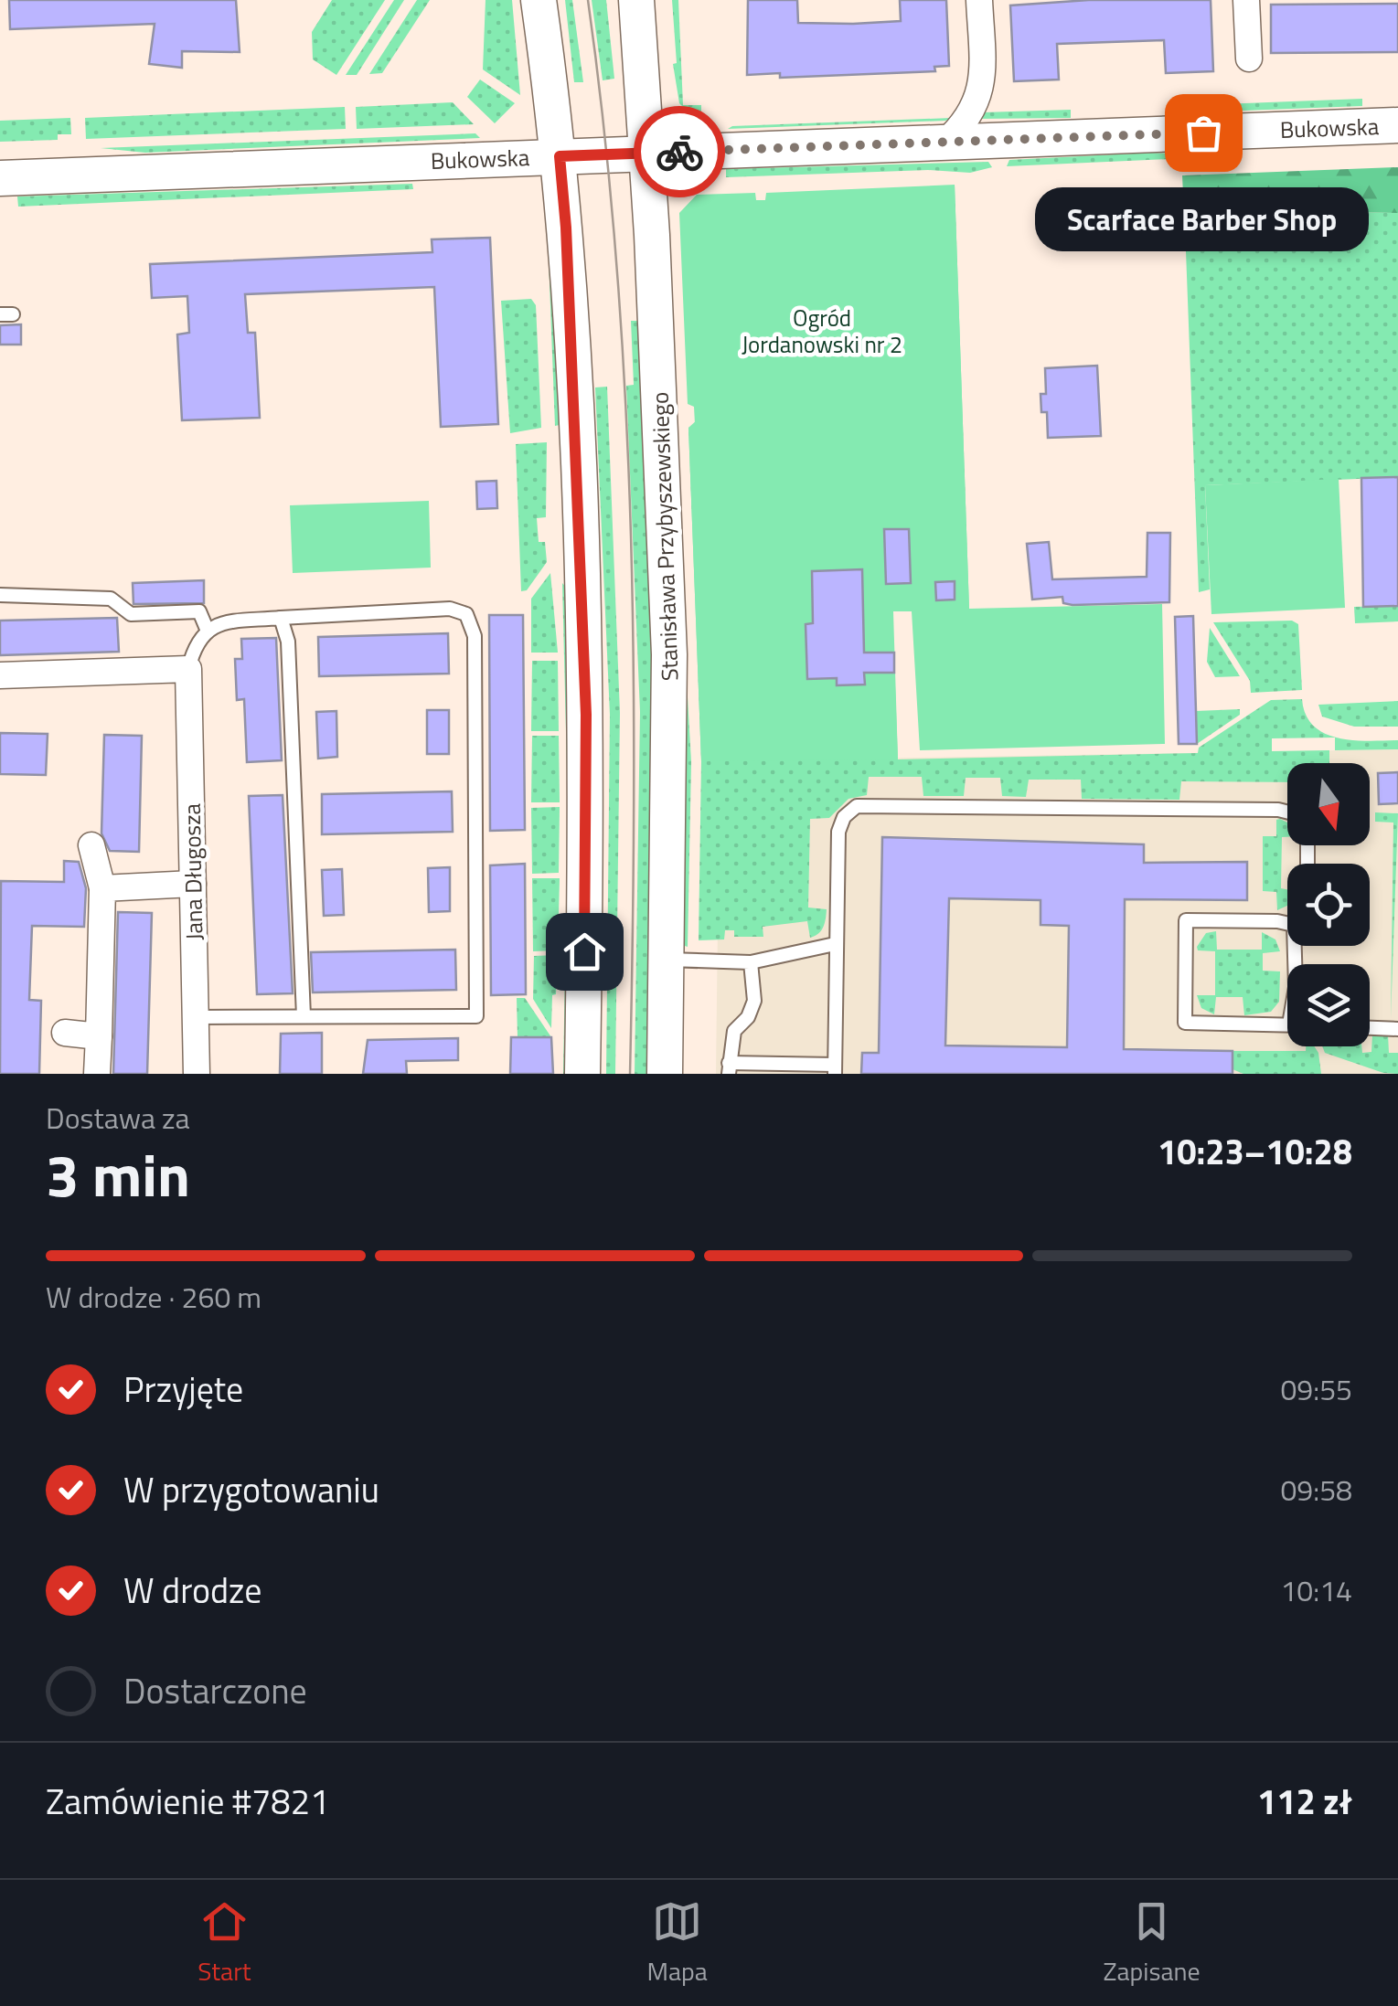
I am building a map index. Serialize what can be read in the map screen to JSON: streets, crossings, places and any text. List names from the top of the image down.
{
  "streets": {
    "main road": ["Bukowska", "Stanisława Przybyszewskiego"],
    "street": ["Jana Długosza"]
  },
  "crossings": [
    ["Bukowska", "Stanisława Przybyszewskiego"]
  ],
  "parks": ["Ogród Jordanowski nr 2"],
  "places": ["Scarface Barber Shop"],
  "north": "bottom",
  "page": {
    "bubble": "Scarface Barber Shop",
    "heading": ["3 min", "Dostawa za", "10:23–10:28"],
    "panel": ["Zamówienie #7821", "112 zł"],
    "bar": "W drodze · 260 m",
    "list": [
      ["Przyjęte", "09:55"],
      ["W przygotowaniu", "09:58"],
      ["W drodze", "10:14"],
      "Dostarczone"
    ],
    "tabs": ["Start", "Mapa", "Zapisane"]
  }
}
